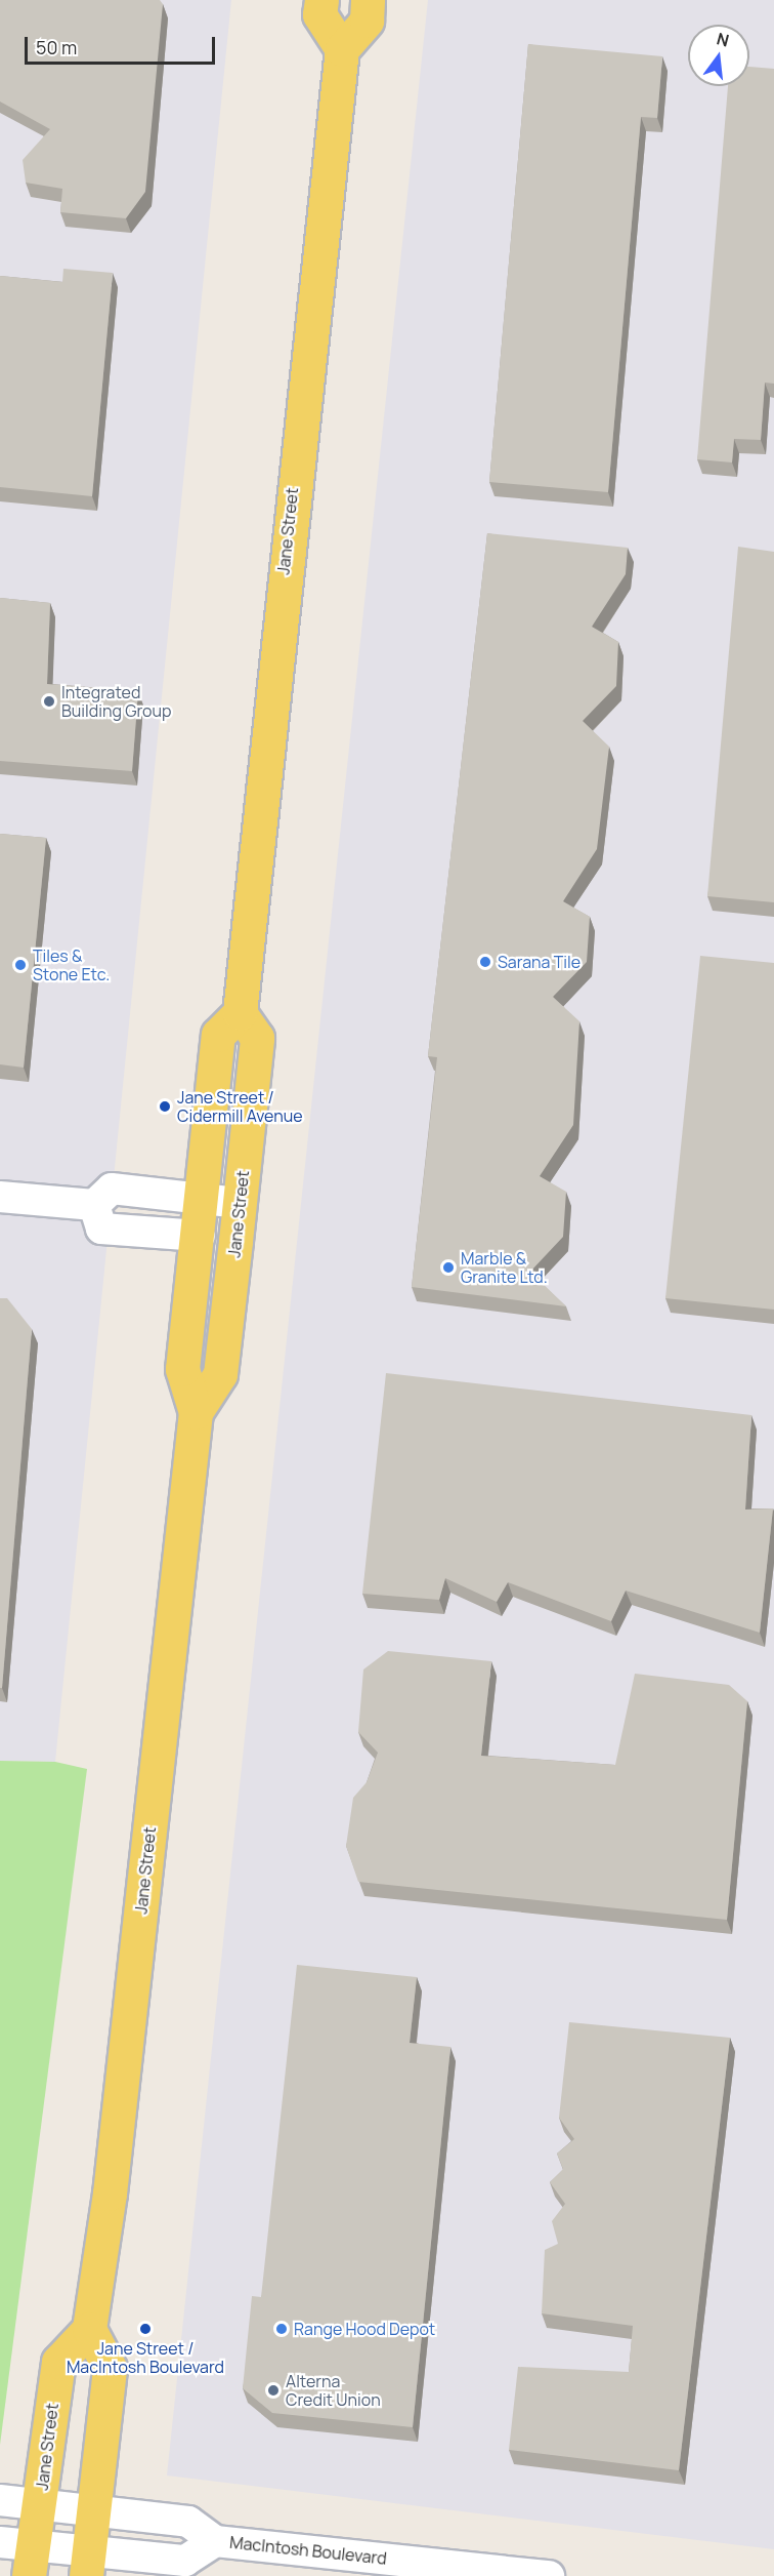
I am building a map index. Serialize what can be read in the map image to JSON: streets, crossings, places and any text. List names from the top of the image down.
{
  "streets": {
    "main road": ["Jane Street"],
    "street": ["MacIntosh Boulevard"]
  },
  "crossings": [
    ["Jane Street", "MacIntosh Boulevard"]
  ],
  "places": [
    "Integrated Building Group",
    "Sarana Tile",
    "Tiles & Stone Etc.",
    "Jane Street / Cidermill Avenue",
    "Marble & Granite Ltd.",
    "Jane Street / MacIntosh Boulevard",
    "Range Hood Depot",
    "Alterna Credit Union"
  ],
  "scale_bar": "50 m",
  "north": "top"
}
